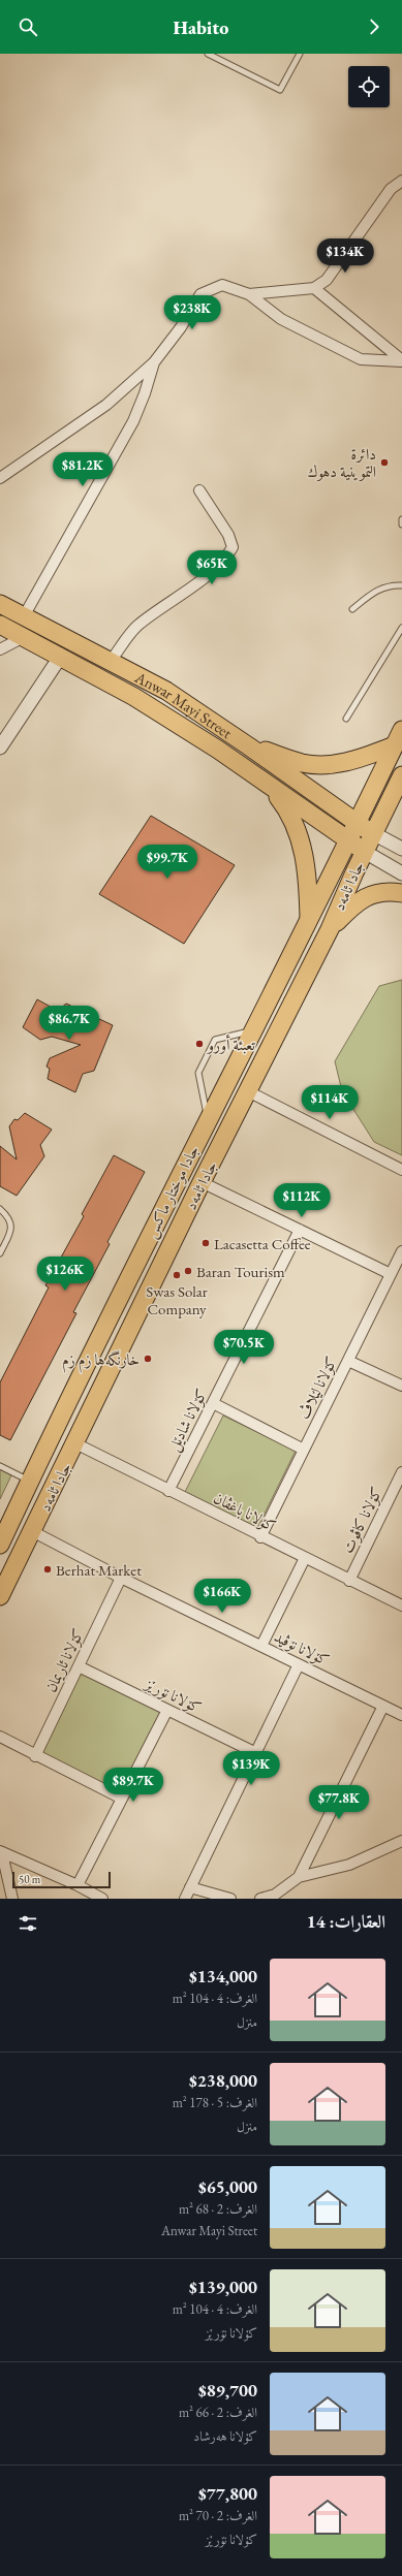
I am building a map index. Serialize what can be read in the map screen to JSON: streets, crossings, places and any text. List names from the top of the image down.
{
  "streets": {
    "main road": ["Anwar Mayi Street", "جادا ئامەد", "جادا موختار ماكس"],
    "street": [
      "کۆلانا لێلاڤ",
      "کۆلانا شادێل",
      "کۆلانا باغڤان",
      "کۆلانا کاڤوت",
      "کۆلانا نۆڤید",
      "کۆلانا ئاریمان",
      "کۆلانا نۆرێز"
    ]
  },
  "crossings": [
    ["Anwar Mayi Street", "جادا ئامەد"],
    ["Anwar Mayi Street", "جادا موختار ماكس"],
    ["جادا ئامەد", "جادا موختار ماكس"],
    ["جادا ئامەد", "کۆلانا باغڤان"],
    ["جادا ئامەد", "کۆلانا نۆڤید"],
    ["کۆلانا لێلاڤ", "کۆلانا باغڤان"],
    ["کۆلانا شادێل", "کۆلانا باغڤان"],
    ["کۆلانا باغڤان", "کۆلانا کاڤوت"],
    ["کۆلانا نۆڤید", "کۆلانا ئاریمان"],
    ["کۆلانا ئاریمان", "کۆلانا نۆرێز"]
  ],
  "places": [
    "دائرة التموينية دهوك",
    "تعبئة أورو",
    "Lacasetta Coffee",
    "Baran Tourism",
    "Swas Solar Company",
    "خارنگەها زم زم",
    "Berhat Market"
  ],
  "scale_bar": "50 m",
  "page": {
    "header": "Habito",
    "price": [
      "$134K",
      "$238K",
      "$81.2K",
      "$65K",
      "$99.7K",
      "$86.7K",
      "$114K",
      "$112K",
      "$126K",
      "$70.5K",
      "$166K",
      "$139K",
      "$89.7K",
      "$77.8K"
    ],
    "scale": "50 m",
    "heading": "العقارات: 14",
    "list": [
      {
        "name": "$134,000",
        "note": "الغرف: 4 · 104 m² · منزل"
      },
      {
        "name": "$238,000",
        "note": "الغرف: 5 · 178 m² · منزل"
      },
      {
        "name": "$65,000",
        "note": "الغرف: 2 · 68 m² · Anwar Mayi Street"
      },
      {
        "name": "$139,000",
        "note": "الغرف: 4 · 104 m² · کۆلانا نۆرێز"
      },
      {
        "name": "$89,700",
        "note": "الغرف: 2 · 66 m² · کۆلانا هەرشاد"
      },
      {
        "name": "$77,800",
        "note": "الغرف: 2 · 70 m² · کۆلانا نۆرێز"
      }
    ]
  }
}
